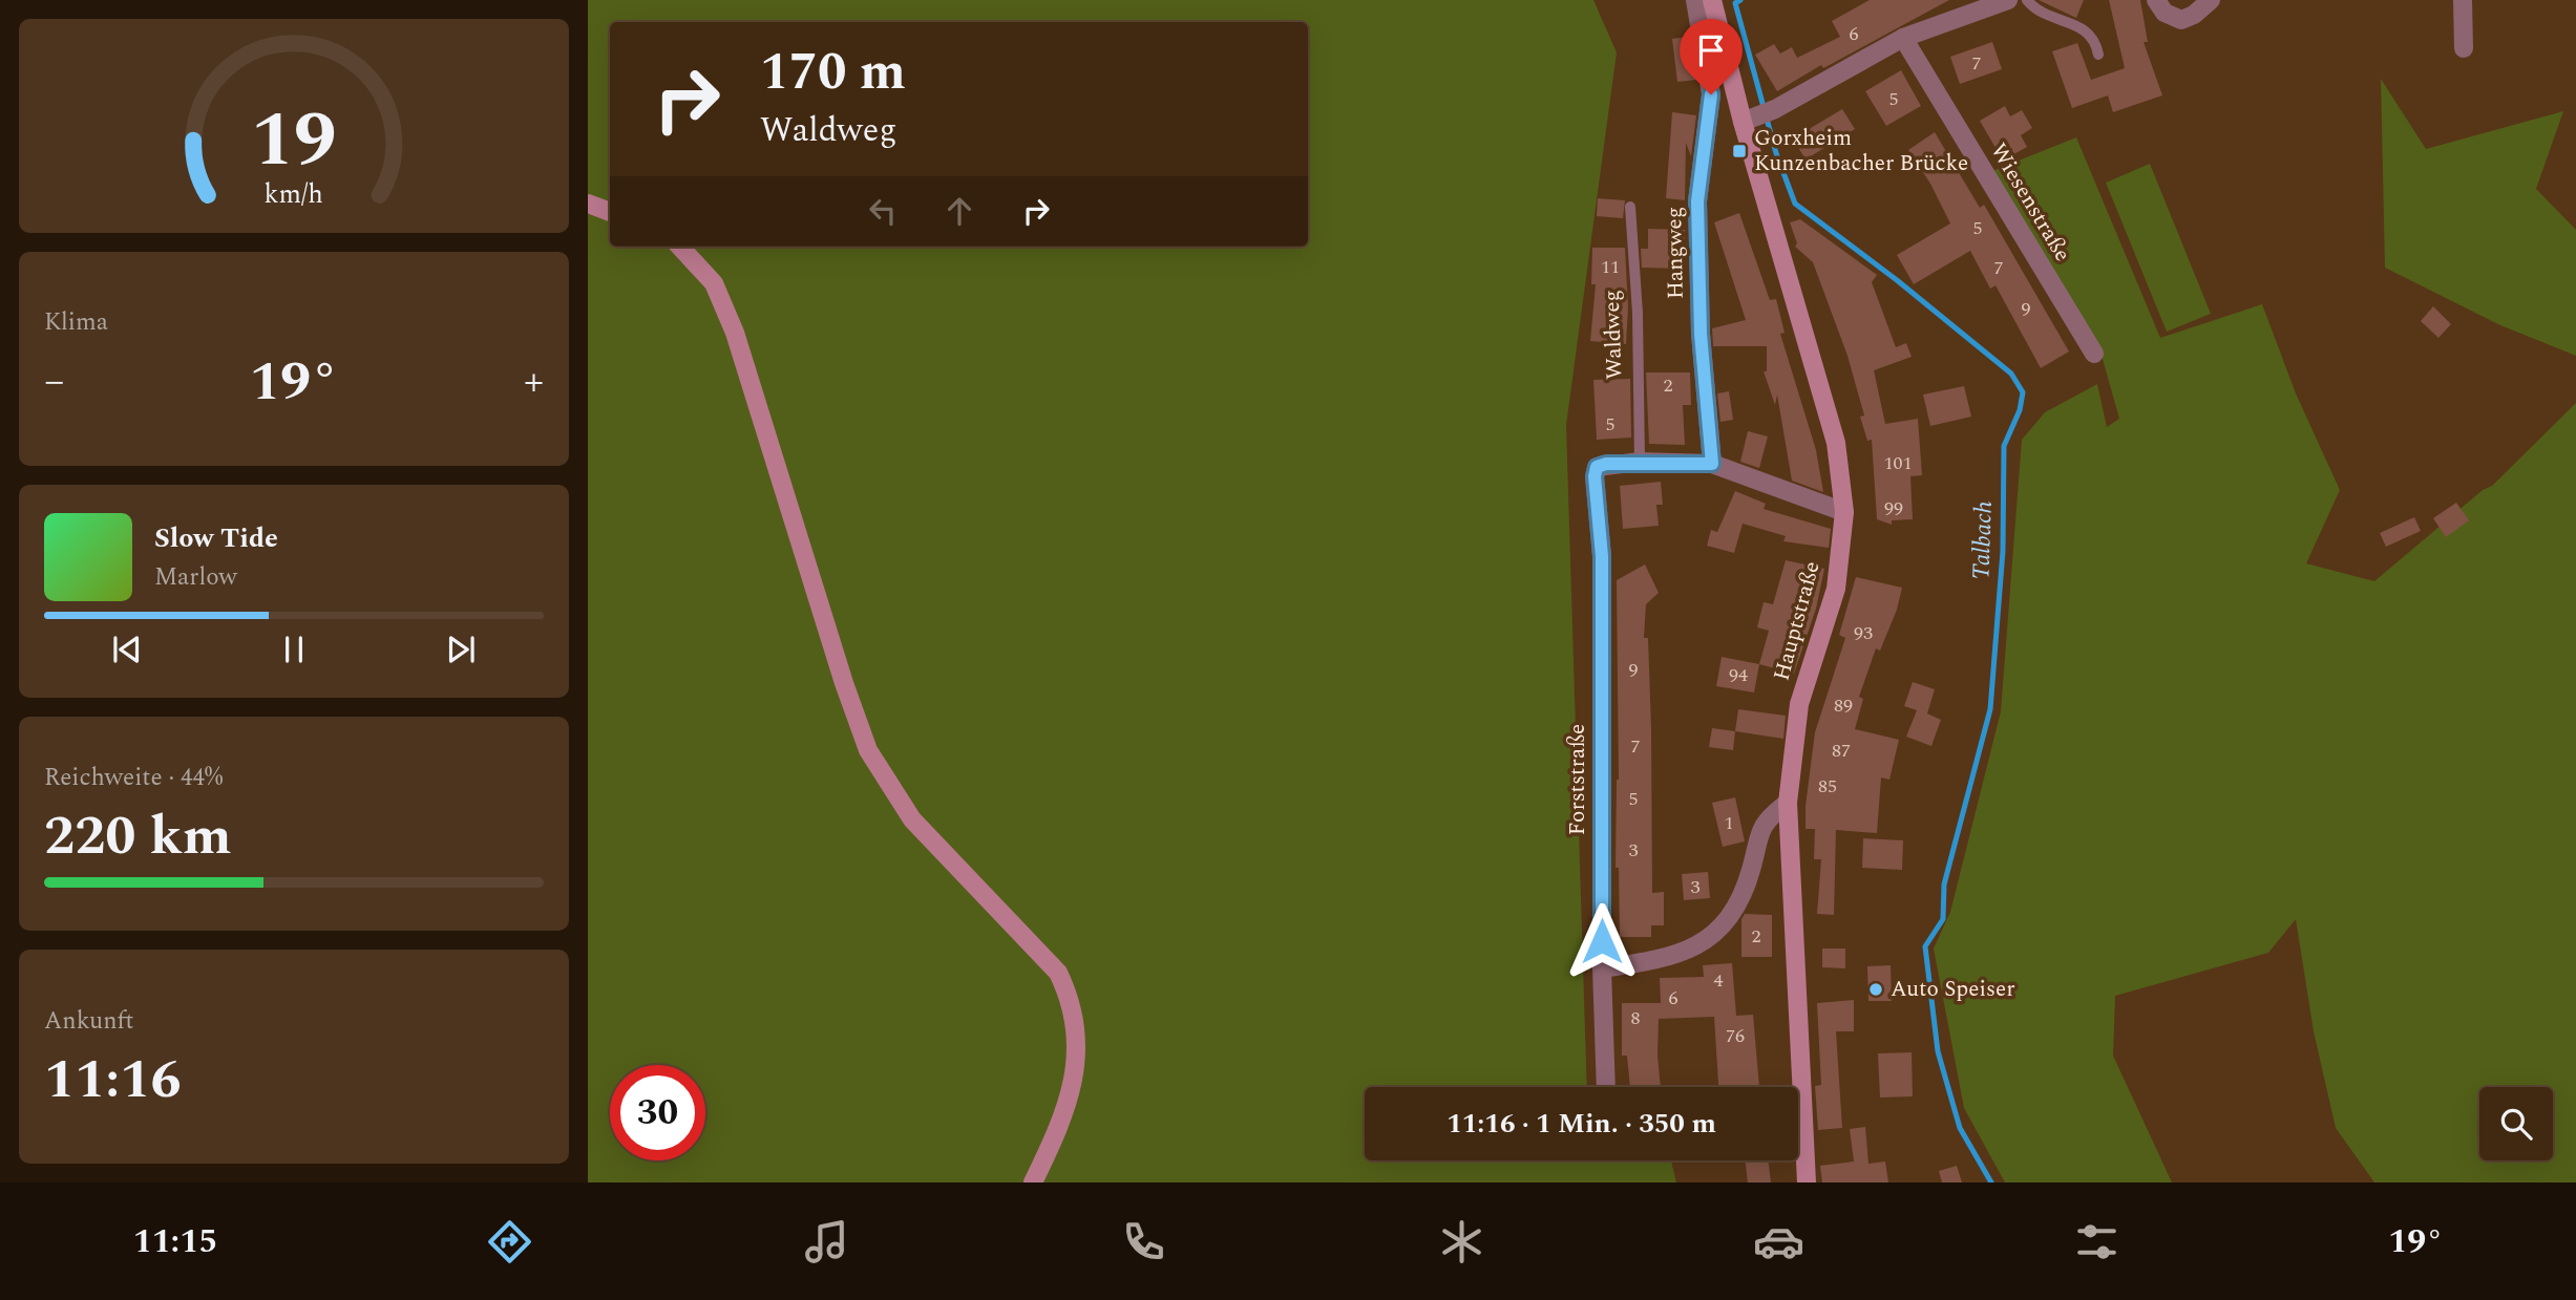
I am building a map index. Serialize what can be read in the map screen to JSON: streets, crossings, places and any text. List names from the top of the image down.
{
  "streets": {
    "main road": ["Hauptstraße"],
    "street": ["Wiesenstraße", "Hangweg", "Forststraße"],
    "lane": ["Waldweg"]
  },
  "crossings": [
    ["Waldweg", "Forststraße"]
  ],
  "water": ["Talbach"],
  "places": {
    "transit": ["Gorxheim Kunzenbacher Brücke"],
    "other": ["Auto Speiser"]
  },
  "house_numbers": [
    "6",
    "7",
    "5",
    "5",
    "11",
    "7",
    "9",
    "2",
    "5",
    "101",
    "99",
    "93",
    "9",
    "94",
    "89",
    "7",
    "87",
    "85",
    "5",
    "1",
    "3",
    "3",
    "2",
    "4",
    "6",
    "8",
    "76"
  ],
  "page": {
    "turn": ["170 m", "Waldweg"],
    "tile": [
      "Klima",
      ["Reichweite · 44%", "220 km"],
      ["Ankunft", "11:16"]
    ],
    "heat": ["−", "19°", "+"],
    "song": ["Slow Tide", "Marlow"],
    "limit": "30",
    "trip": "11:16 · 1 Min. · 350 m",
    "tabs": ["11:15", "19°"],
    "gauge": ["19", "km/h"]
  }
}
